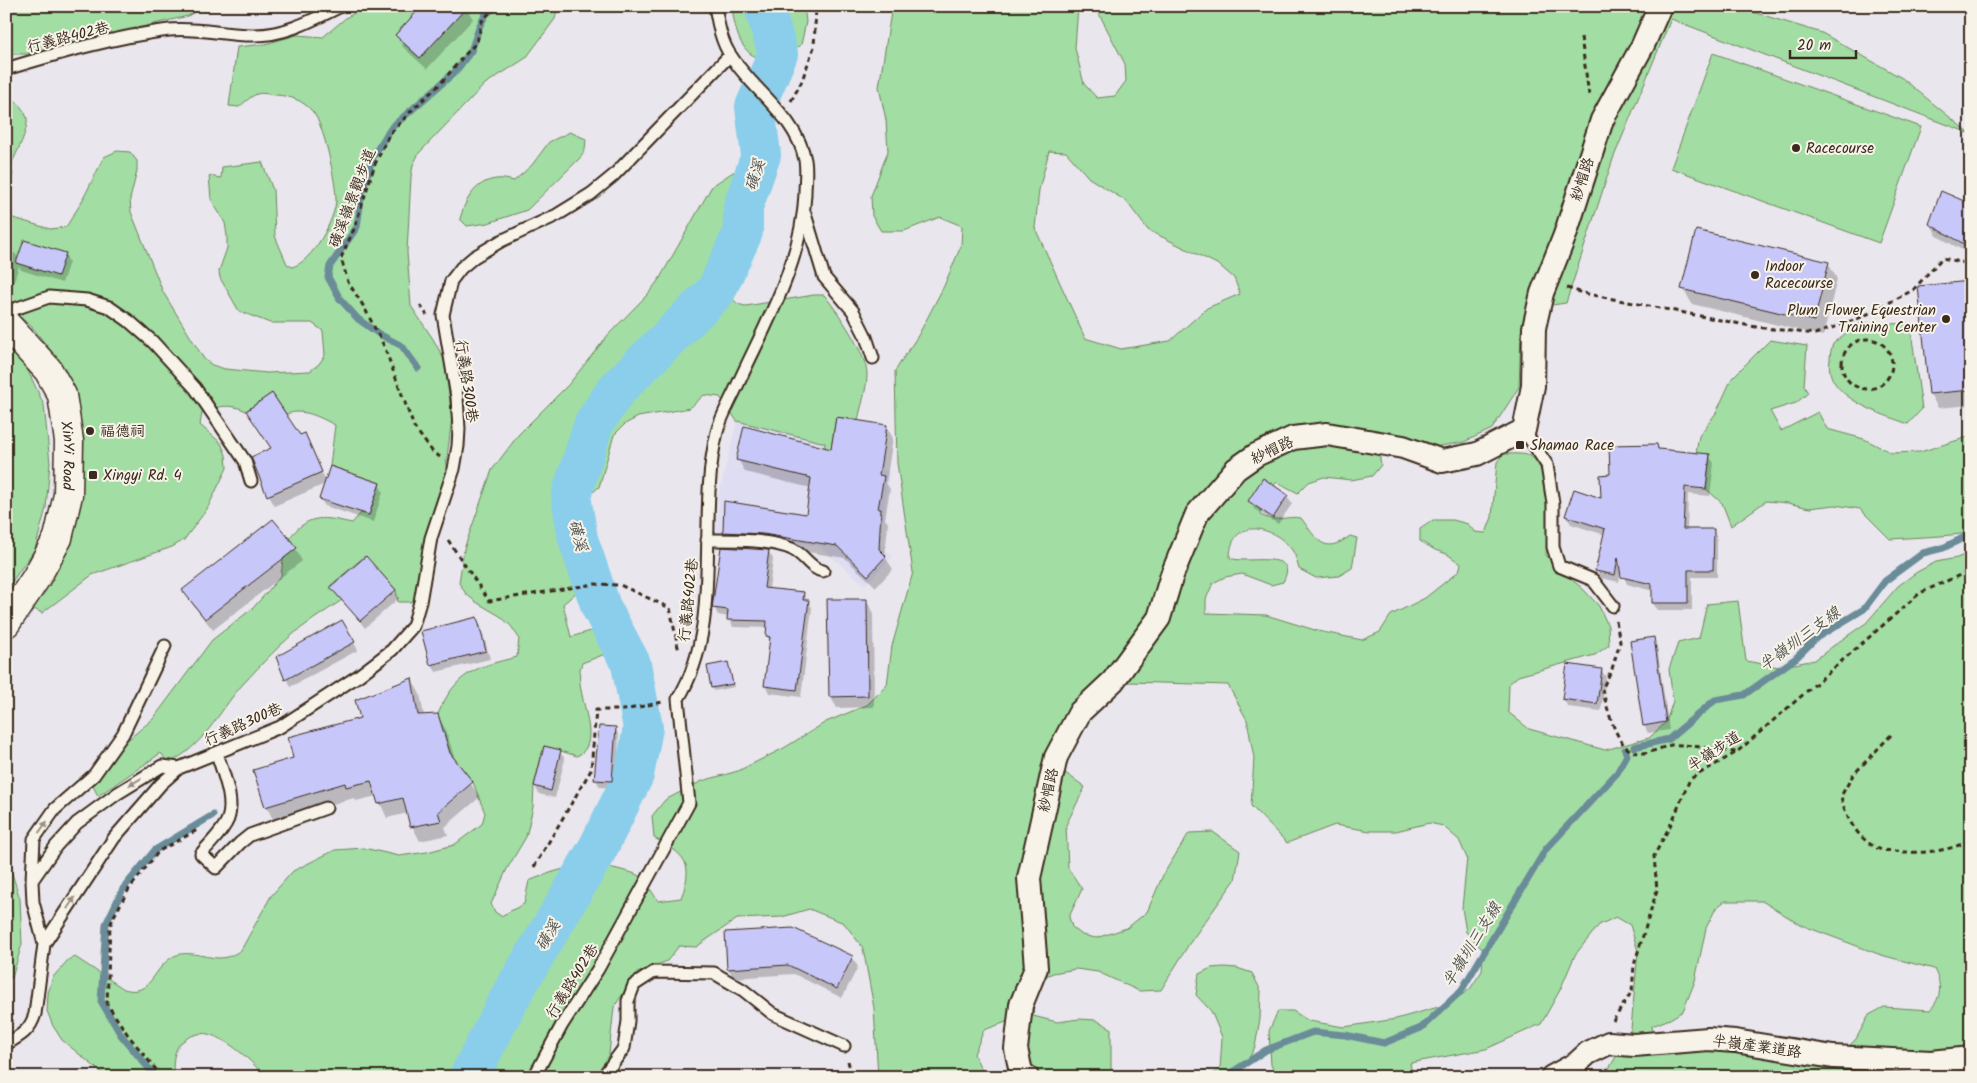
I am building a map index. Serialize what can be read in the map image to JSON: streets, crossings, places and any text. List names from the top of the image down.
{
  "streets": {
    "street": ["紗帽路", "XinYi Road", "半嶺產業道路"],
    "lane": ["行義路402巷", "行義路300巷"],
    "path": ["磺溪嶺景觀步道", "半嶺步道"]
  },
  "crossings": [
    ["行義路402巷", "行義路300巷"],
    ["磺溪嶺景觀步道", "行義路300巷"],
    ["半嶺步道", "半嶺產業道路"]
  ],
  "water": ["磺溪", "半嶺圳三支線"],
  "places": {
    "other": [
      "Racecourse",
      "Indoor Racecourse",
      "Plum Flower Equestrian Training Center",
      "福德祠"
    ],
    "transit": ["Shamao Race", "Xingyi Rd. 4"]
  },
  "scale_bar": "20 m"
}
